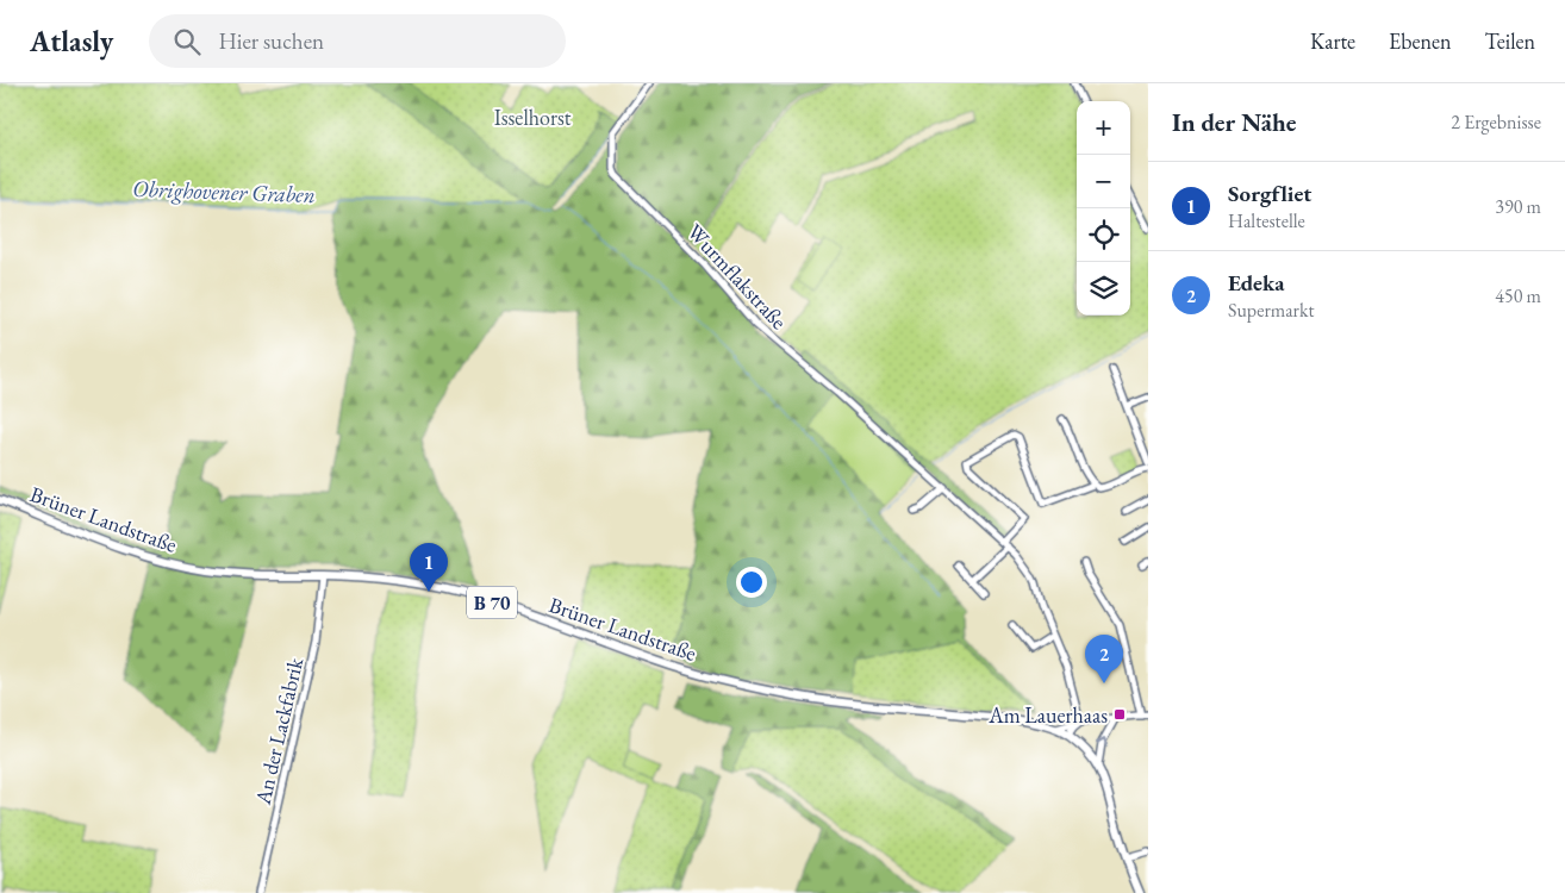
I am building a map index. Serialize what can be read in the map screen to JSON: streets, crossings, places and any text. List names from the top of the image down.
{
  "streets": {
    "main road": ["Brüner Landstraße", "B 70"],
    "street": ["Wurmflakstraße", "An der Lackfabrik"]
  },
  "crossings": [
    ["Brüner Landstraße", "An der Lackfabrik"]
  ],
  "water": ["Obrighovener Graben"],
  "parks": ["Isselhorst"],
  "places": {
    "transit": ["Am Lauerhaas"]
  },
  "page": {
    "header": "Atlasly",
    "search": "Hier suchen",
    "nav": ["Karte", "Ebenen", "Teilen"],
    "heading": ["In der Nähe", "2 Ergebnisse"],
    "map_buttons": ["+", "−"],
    "list": [
      {
        "mark": "1",
        "name": "Sorgfliet",
        "note": "Haltestelle",
        "value": "390 m"
      },
      {
        "mark": "2",
        "name": "Edeka",
        "note": "Supermarkt",
        "value": "450 m"
      }
    ],
    "pins": ["1", "2"]
  }
}
